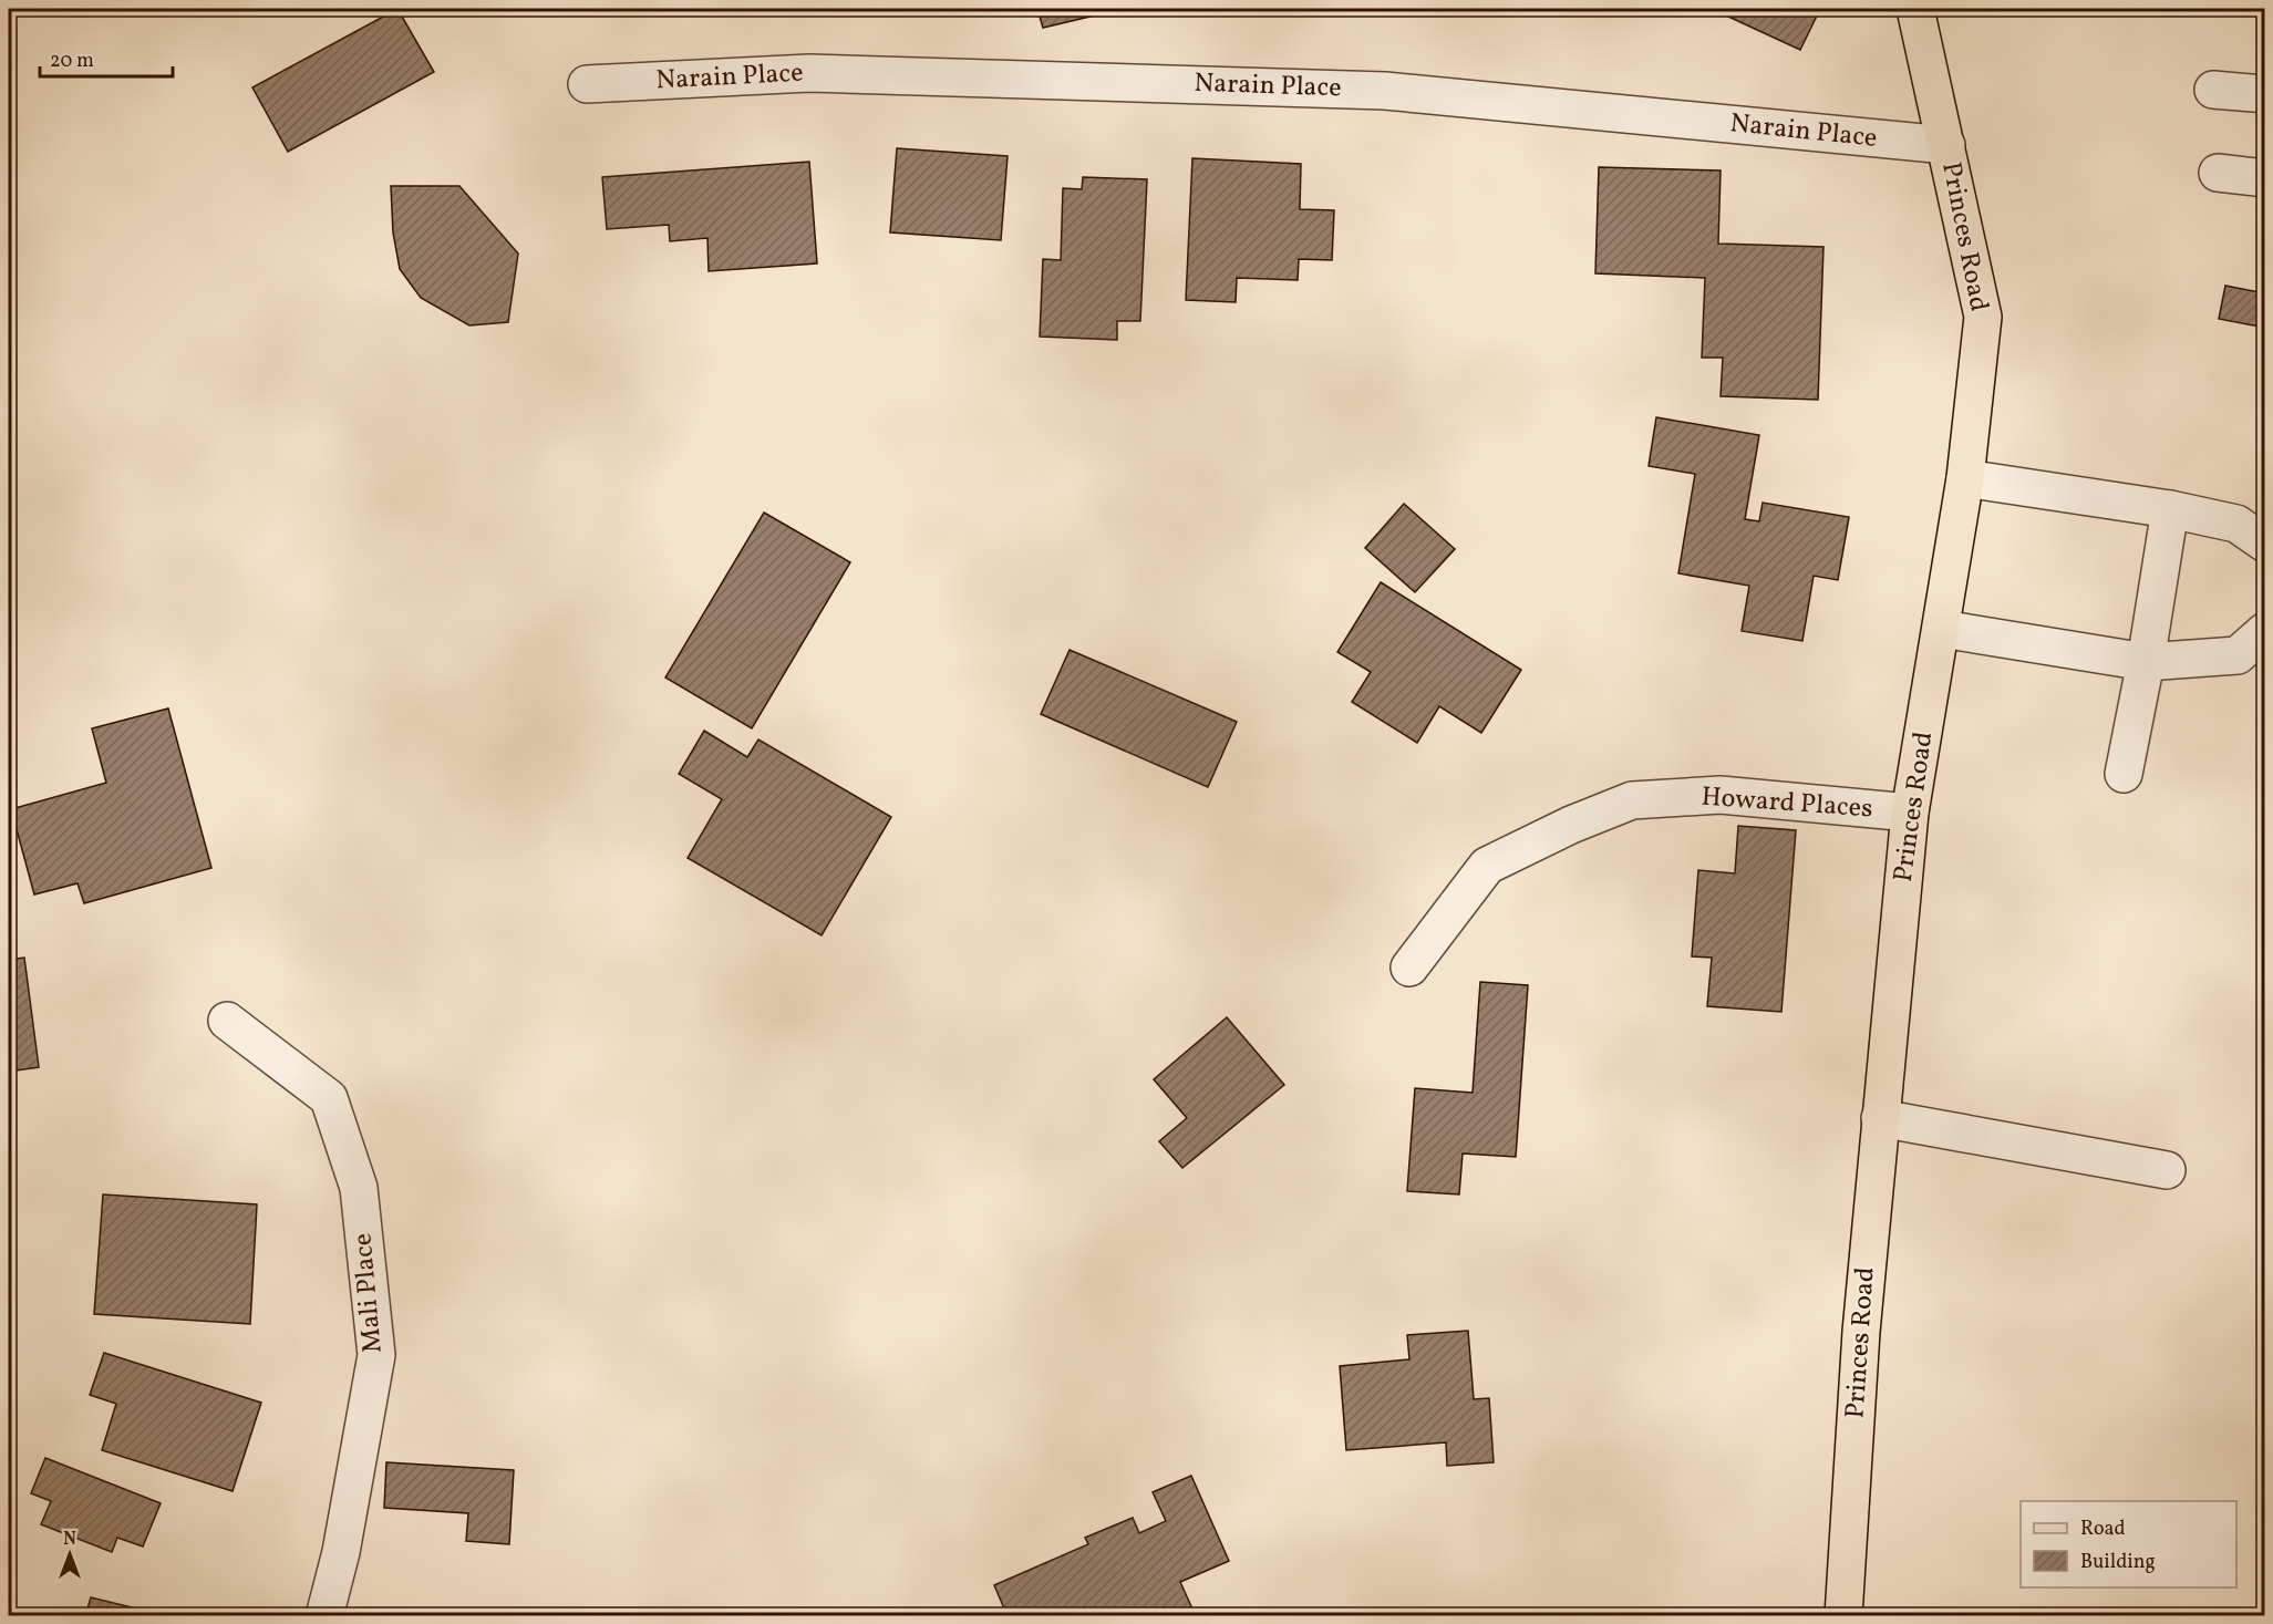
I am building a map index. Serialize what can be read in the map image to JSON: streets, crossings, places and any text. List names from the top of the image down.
{
  "streets": {
    "main road": ["Princes Road"],
    "street": ["Narain Place", "Howard Places", "Mali Place"]
  },
  "crossings": [
    ["Narain Place", "Princes Road"],
    ["Princes Road", "Howard Places"]
  ],
  "legend": ["Road", "Building"],
  "scale_bar": "20 m",
  "north": "top"
}
